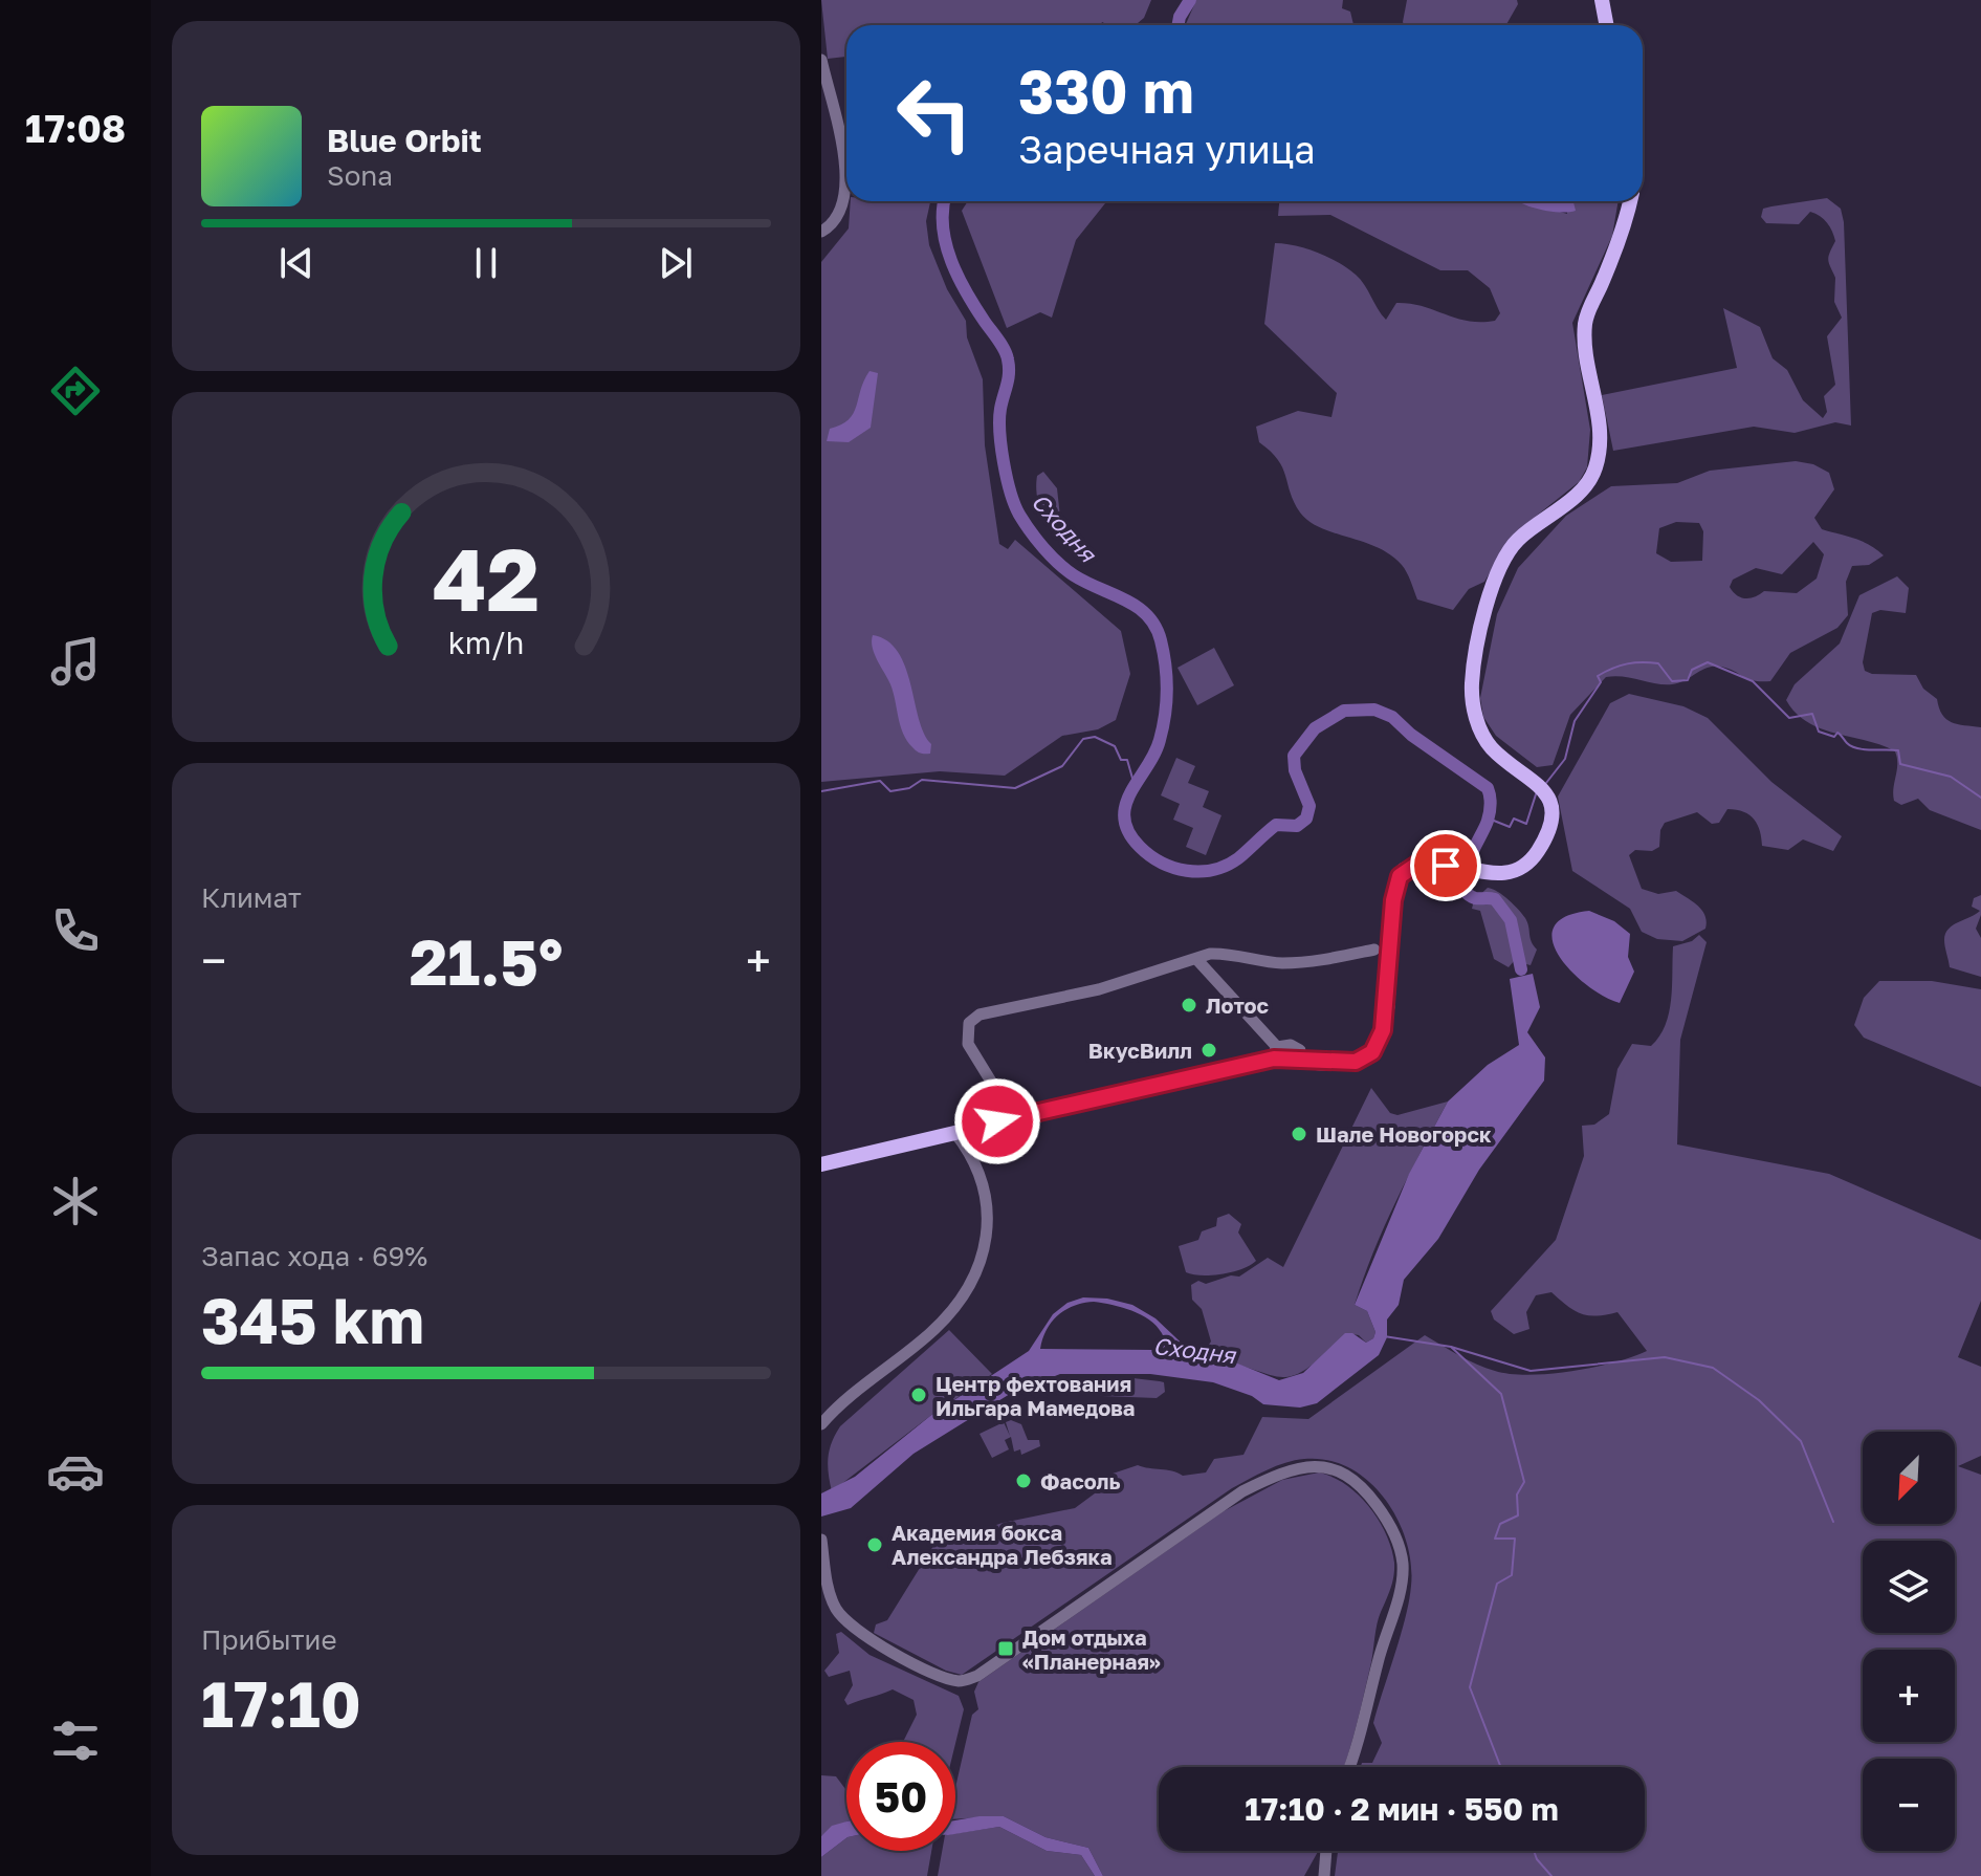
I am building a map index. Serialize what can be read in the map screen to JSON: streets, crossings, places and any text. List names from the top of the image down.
{
  "water": ["Сходня"],
  "places": {
    "other": [
      "Лотос",
      "ВкусВилл",
      "Шале Новогорск",
      "Центр фехтования Ильгара Мамедова",
      "Фасоль",
      "Академия бокса Александра Лебзяка"
    ],
    "transit": ["Дом отдыха «Планерная»"]
  },
  "north": "bottom left",
  "page": {
    "tabs": "17:08",
    "turn": ["330 m", "Заречная улица"],
    "song": ["Blue Orbit", "Sona"],
    "tile": [
      "Климат",
      ["Запас хода · 69%", "345 km"],
      ["Прибытие", "17:10"]
    ],
    "heat": ["−", "21.5°", "+"],
    "map_buttons": ["+", "−"],
    "limit": "50",
    "trip": "17:10 · 2 мин · 550 m",
    "gauge": ["42", "km/h"]
  }
}
